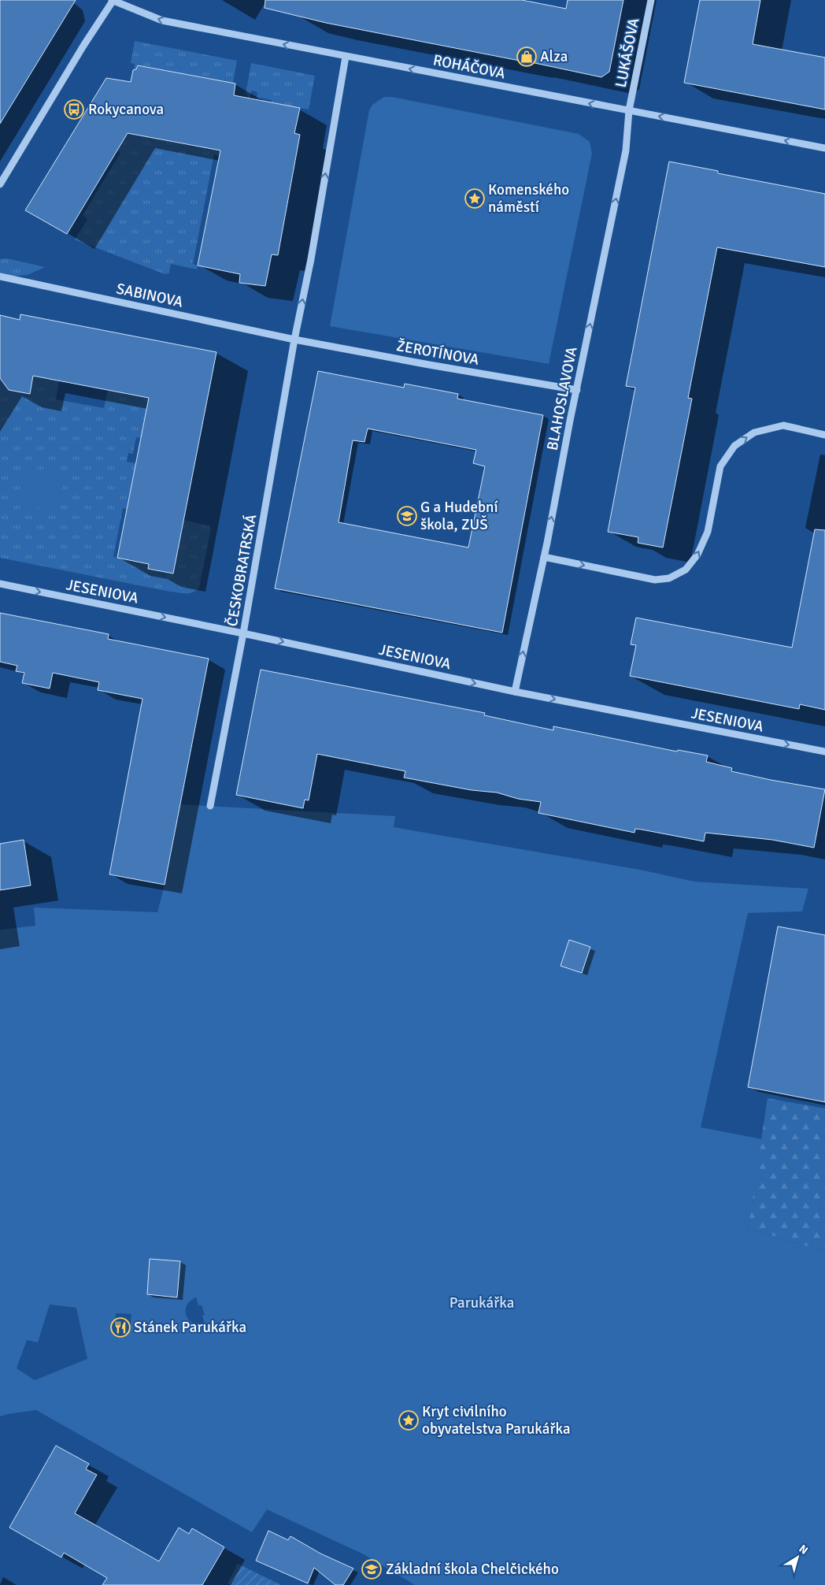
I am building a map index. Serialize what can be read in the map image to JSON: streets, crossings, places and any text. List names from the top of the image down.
{
  "streets": {
    "street": [
      "LUKÁŠOVA",
      "ROHÁČOVA",
      "SABINOVA",
      "ŽEROTÍNOVA",
      "BLAHOSLAVOVA",
      "ČESKOBRATRSKÁ",
      "JESENIOVA"
    ]
  },
  "crossings": [
    ["LUKÁŠOVA", "ROHÁČOVA"],
    ["LUKÁŠOVA", "BLAHOSLAVOVA"],
    ["ROHÁČOVA", "BLAHOSLAVOVA"],
    ["SABINOVA", "ŽEROTÍNOVA"],
    ["SABINOVA", "ČESKOBRATRSKÁ"],
    ["ŽEROTÍNOVA", "BLAHOSLAVOVA"],
    ["ŽEROTÍNOVA", "ČESKOBRATRSKÁ"],
    ["BLAHOSLAVOVA", "JESENIOVA"],
    ["ČESKOBRATRSKÁ", "JESENIOVA"]
  ],
  "one_way": ["ROHÁČOVA", "BLAHOSLAVOVA", "JESENIOVA"],
  "parks": ["Parukářka"],
  "places": {
    "shop": ["Alza"],
    "bus stop": ["Rokycanova"],
    "place": ["Komenského náměstí", "Kryt civilního obyvatelstva Parukářka"],
    "school or university": ["G a Hudební škola, ZUŠ", "Základní škola Chelčického"],
    "restaurant": ["Stánek Parukářka"]
  },
  "north": "top right"
}
